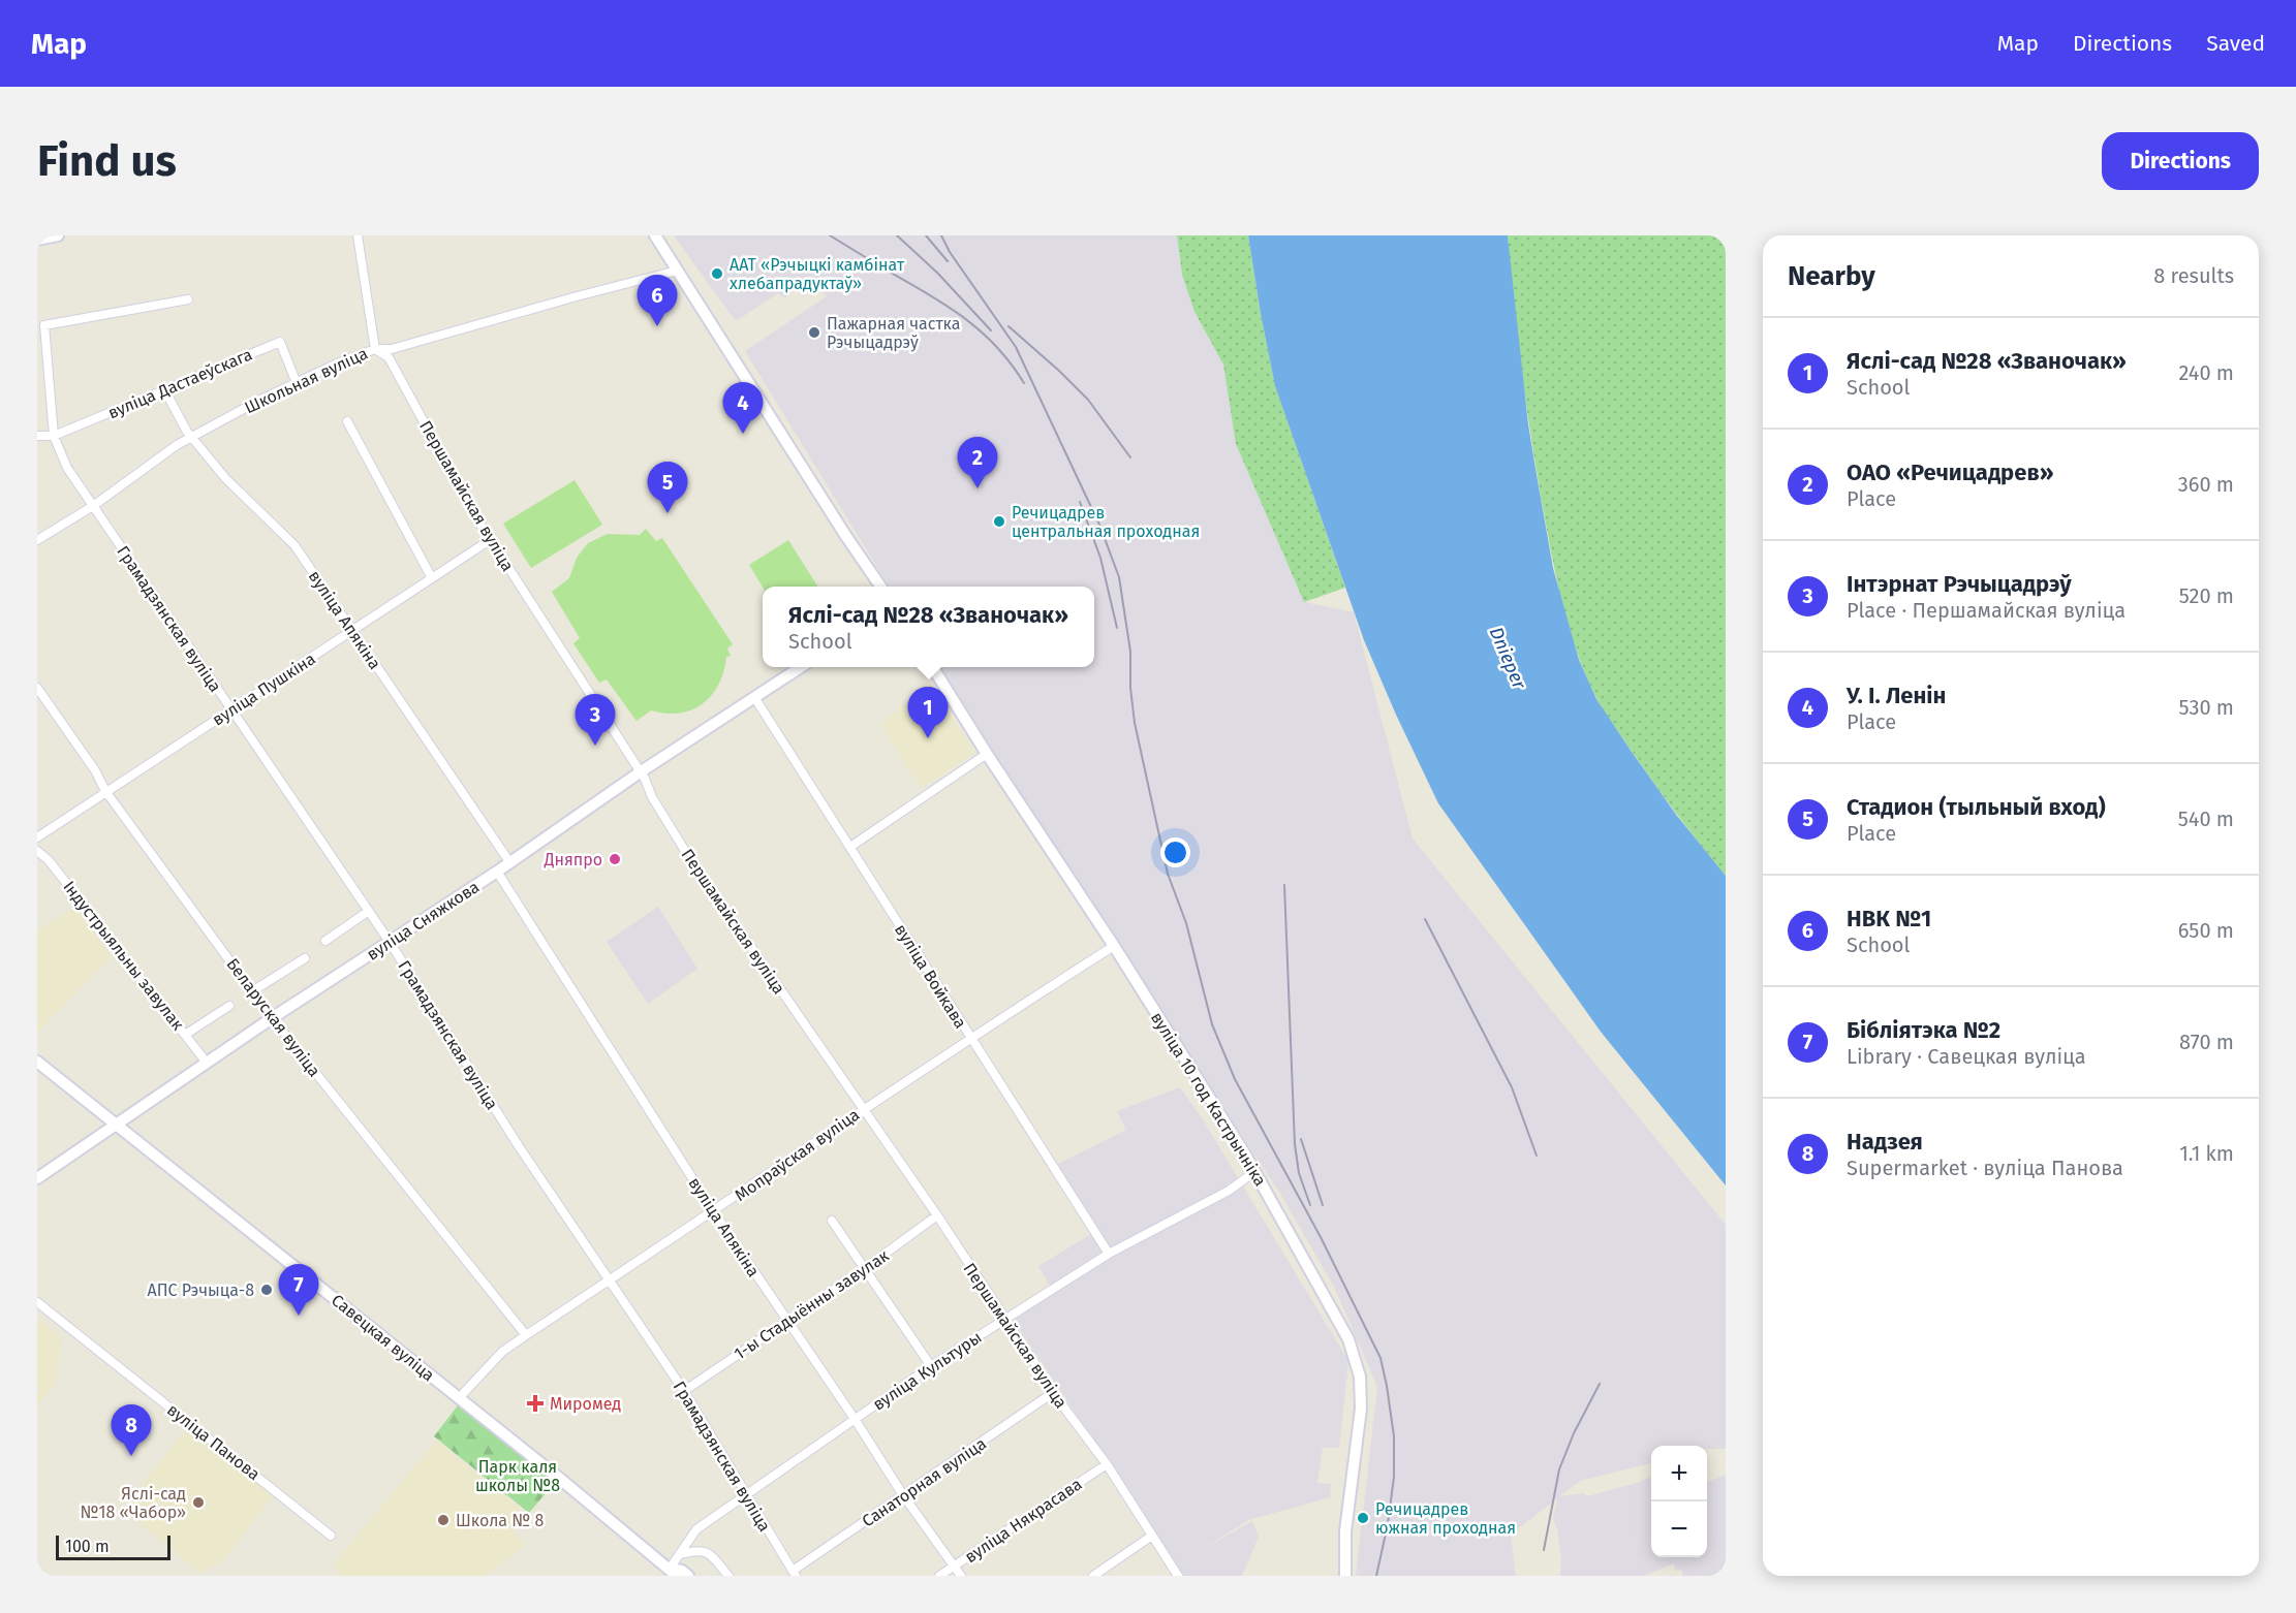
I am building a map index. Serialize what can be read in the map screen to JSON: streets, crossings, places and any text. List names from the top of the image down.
{
  "streets": {
    "street": [
      "Школьная вуліца",
      "вуліца Дастаеўскага",
      "Першамайская вуліца",
      "Грамадзянская вуліца",
      "вуліца Апякіна",
      "вуліца Пушкіна",
      "вуліца Сняжкова",
      "Індустрыяльны завулак",
      "вуліца Войкава",
      "Беларуская вуліца",
      "вуліца 10 год Кастрычніка",
      "Мопраўская вуліца",
      "1-ы Стадыённы завулак",
      "Савецкая вуліца",
      "вуліца Культуры",
      "вуліца Панова",
      "Санаторная вуліца",
      "вуліца Някрасава"
    ]
  },
  "crossings": [
    ["Школьная вуліца", "вуліца Дастаеўскага"],
    ["Школьная вуліца", "Першамайская вуліца"],
    ["Школьная вуліца", "Грамадзянская вуліца"],
    ["Школьная вуліца", "вуліца Апякіна"],
    ["вуліца Дастаеўскага", "Грамадзянская вуліца"],
    ["вуліца Дастаеўскага", "вуліца Апякіна"],
    ["Першамайская вуліца", "вуліца Пушкіна"],
    ["Першамайская вуліца", "вуліца Сняжкова"],
    ["Першамайская вуліца", "Мопраўская вуліца"],
    ["Першамайская вуліца", "1-ы Стадыённы завулак"],
    ["Першамайская вуліца", "вуліца Культуры"],
    ["Першамайская вуліца", "Санаторная вуліца"],
    ["Першамайская вуліца", "вуліца Някрасава"],
    ["Грамадзянская вуліца", "вуліца Пушкіна"],
    ["Грамадзянская вуліца", "вуліца Сняжкова"],
    ["Грамадзянская вуліца", "Мопраўская вуліца"],
    ["Грамадзянская вуліца", "1-ы Стадыённы завулак"],
    ["Грамадзянская вуліца", "вуліца Культуры"],
    ["Грамадзянская вуліца", "Санаторная вуліца"],
    ["вуліца Апякіна", "вуліца Пушкіна"],
    ["вуліца Апякіна", "вуліца Сняжкова"],
    ["вуліца Апякіна", "Мопраўская вуліца"],
    ["вуліца Апякіна", "1-ы Стадыённы завулак"],
    ["вуліца Апякіна", "вуліца Культуры"],
    ["вуліца Апякіна", "Санаторная вуліца"],
    ["вуліца Апякіна", "вуліца Някрасава"],
    ["вуліца Пушкіна", "Беларуская вуліца"],
    ["вуліца Сняжкова", "Індустрыяльны завулак"],
    ["вуліца Сняжкова", "вуліца Войкава"],
    ["вуліца Сняжкова", "Беларуская вуліца"],
    ["вуліца Сняжкова", "Савецкая вуліца"],
    ["вуліца Войкава", "Мопраўская вуліца"],
    ["вуліца Войкава", "вуліца Культуры"],
    ["Беларуская вуліца", "Мопраўская вуліца"],
    ["вуліца 10 год Кастрычніка", "Мопраўская вуліца"],
    ["вуліца 10 год Кастрычніка", "вуліца Культуры"],
    ["Мопраўская вуліца", "Савецкая вуліца"],
    ["Савецкая вуліца", "вуліца Культуры"]
  ],
  "water": ["Dnieper"],
  "parks": ["Парк каля школы №8"],
  "places": {
    "other": [
      "ААТ «Рэчыцкі камбінат хлебапрадуктаў»",
      "Пажарная частка Рэчыцадрэў",
      "Речицадрев центральная проходная",
      "Дняпро",
      "АПС Рэчыца-8",
      "Яслі-сад №18 «Чабор»",
      "Речицадрев южная проходная",
      "Школа № 8"
    ],
    "health": ["Миромед"]
  },
  "scale_bar": "100 m",
  "page": {
    "header": "Map",
    "nav": ["Map", "Directions", "Saved"],
    "buttons": "Directions",
    "title": "Find us",
    "heading": ["Nearby", "8 results"],
    "pins": [
      "6",
      "4",
      "2",
      "5",
      "1",
      "3",
      "7",
      "8"
    ],
    "list": [
      {
        "mark": "1",
        "name": "Яслі-сад №28 «Званочак»",
        "note": "School",
        "value": "240 m"
      },
      {
        "mark": "2",
        "name": "ОАО «Речицадрев»",
        "note": "Place",
        "value": "360 m"
      },
      {
        "mark": "3",
        "name": "Інтэрнат Рэчыцадрэў",
        "note": "Place · Першамайская вуліца",
        "value": "520 m"
      },
      {
        "mark": "4",
        "name": "У. І. Ленін",
        "note": "Place",
        "value": "530 m"
      },
      {
        "mark": "5",
        "name": "Стадион (тыльный вход)",
        "note": "Place",
        "value": "540 m"
      },
      {
        "mark": "6",
        "name": "НВК №1",
        "note": "School",
        "value": "650 m"
      },
      {
        "mark": "7",
        "name": "Бібліятэка №2",
        "note": "Library · Савецкая вуліца",
        "value": "870 m"
      },
      {
        "mark": "8",
        "name": "Надзея",
        "note": "Supermarket · вуліца Панова",
        "value": "1.1 km"
      }
    ],
    "popup": ["Яслі-сад №28 «Званочак»", "School"],
    "map_buttons": ["+", "−"],
    "scale": "100 m"
  }
}
